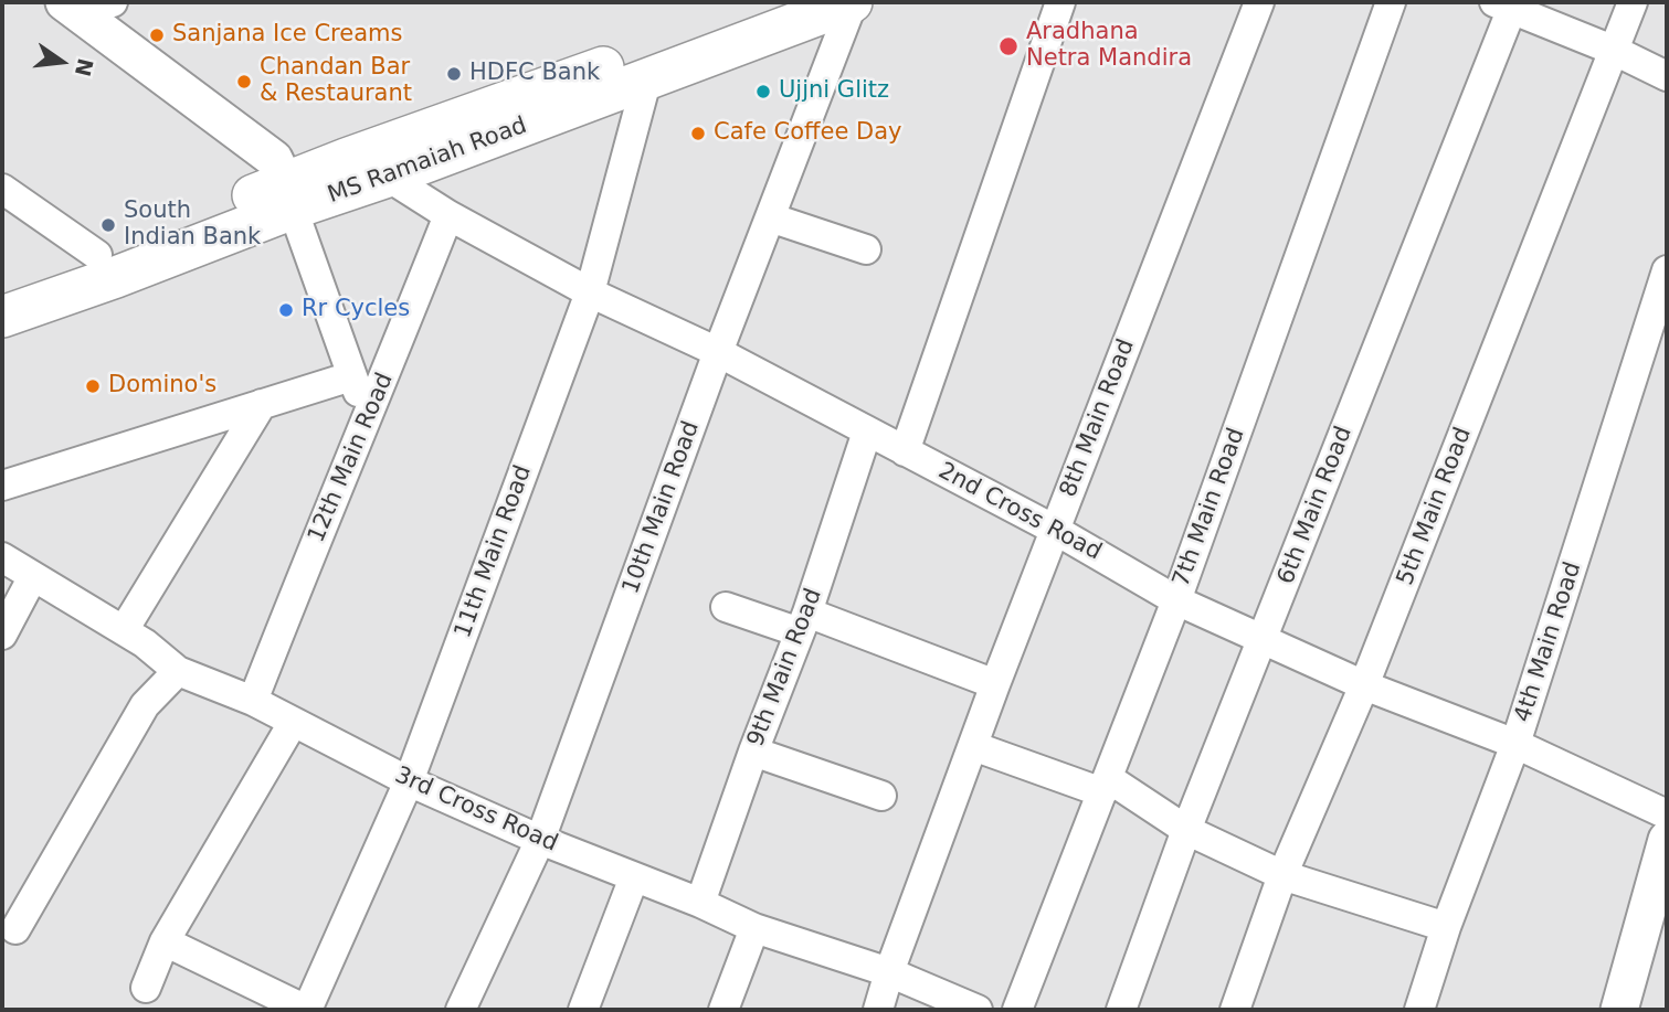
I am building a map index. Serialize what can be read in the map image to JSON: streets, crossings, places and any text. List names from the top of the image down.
{
  "streets": {
    "main road": ["MS Ramaiah Road"],
    "street": [
      "8th Main Road",
      "12th Main Road",
      "6th Main Road",
      "5th Main Road",
      "10th Main Road",
      "7th Main Road",
      "2nd Cross Road",
      "11th Main Road",
      "4th Main Road",
      "9th Main Road",
      "3rd Cross Road"
    ]
  },
  "crossings": [
    ["MS Ramaiah Road", "10th Main Road"],
    ["MS Ramaiah Road", "2nd Cross Road"],
    ["MS Ramaiah Road", "11th Main Road"],
    ["8th Main Road", "2nd Cross Road"],
    ["8th Main Road", "3rd Cross Road"],
    ["12th Main Road", "2nd Cross Road"],
    ["12th Main Road", "3rd Cross Road"],
    ["6th Main Road", "2nd Cross Road"],
    ["5th Main Road", "2nd Cross Road"],
    ["10th Main Road", "2nd Cross Road"],
    ["10th Main Road", "3rd Cross Road"],
    ["7th Main Road", "2nd Cross Road"],
    ["2nd Cross Road", "11th Main Road"],
    ["2nd Cross Road", "4th Main Road"],
    ["2nd Cross Road", "9th Main Road"],
    ["11th Main Road", "3rd Cross Road"],
    ["9th Main Road", "3rd Cross Road"]
  ],
  "places": [
    "Sanjana Ice Creams",
    "Aradhana Netra Mandira",
    "HDFC Bank",
    "Chandan Bar & Restaurant",
    "Ujjni Glitz",
    "Cafe Coffee Day",
    "South Indian Bank",
    "Rr Cycles",
    "Domino's"
  ],
  "north": "right"
}
